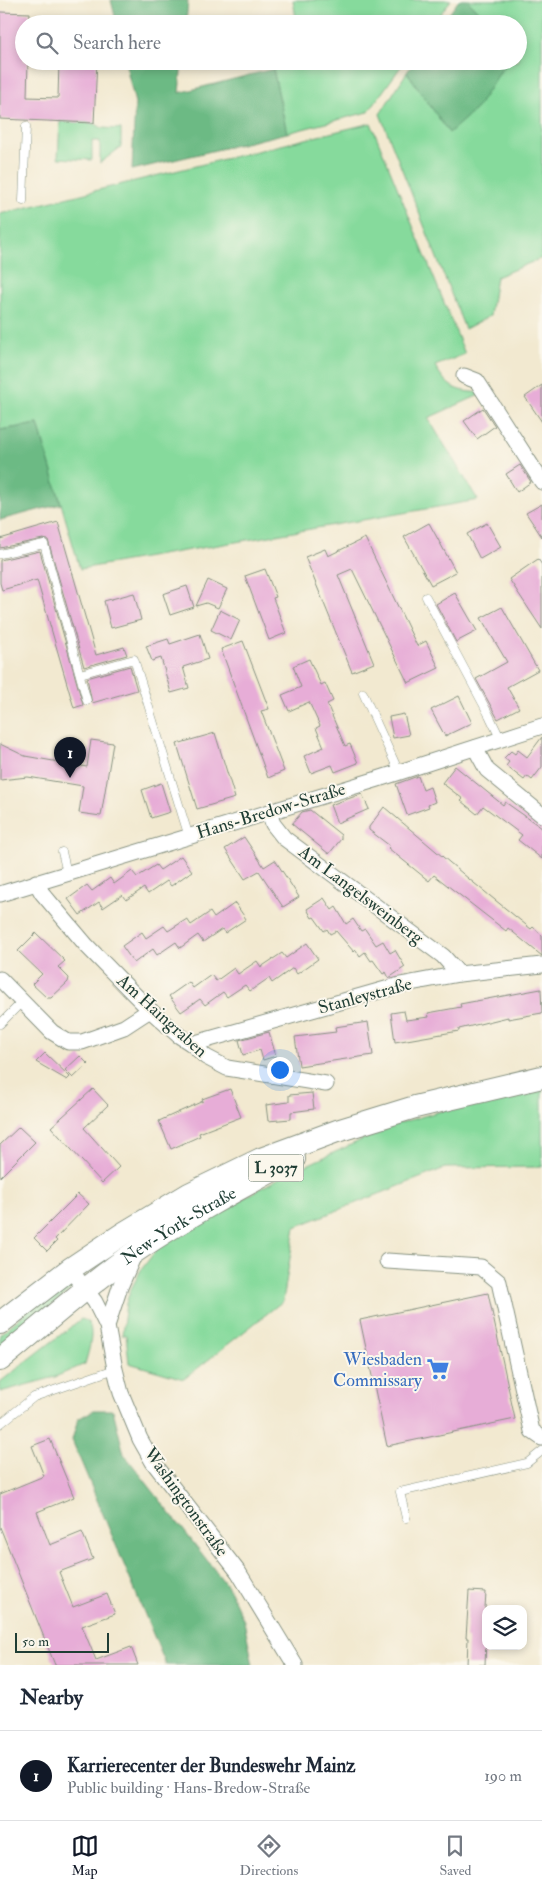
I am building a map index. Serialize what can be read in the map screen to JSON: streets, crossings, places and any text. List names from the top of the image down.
{
  "streets": {
    "main road": ["L 3037", "New-York-Straße"],
    "street": [
      "Hans-Bredow-Straße",
      "Am Langelsweinberg",
      "Stanleystraße",
      "Am Haingraben",
      "Washingtonstraße"
    ]
  },
  "crossings": [
    ["Hans-Bredow-Straße", "Am Langelsweinberg"],
    ["Hans-Bredow-Straße", "Am Haingraben"],
    ["Am Langelsweinberg", "Stanleystraße"],
    ["Stanleystraße", "Am Haingraben"],
    ["New-York-Straße", "Washingtonstraße"]
  ],
  "places": {
    "supermarket": ["Wiesbaden Commissary"]
  },
  "scale_bar": "50 m",
  "page": {
    "search": "Search here",
    "pins": "1",
    "scale": "50 m",
    "heading": "Nearby",
    "list": [
      {
        "mark": "1",
        "name": "Karrierecenter der Bundeswehr Mainz",
        "note": "Public building · Hans-Bredow-Straße",
        "value": "190 m"
      }
    ],
    "nav": ["Map", "Directions", "Saved"]
  }
}
